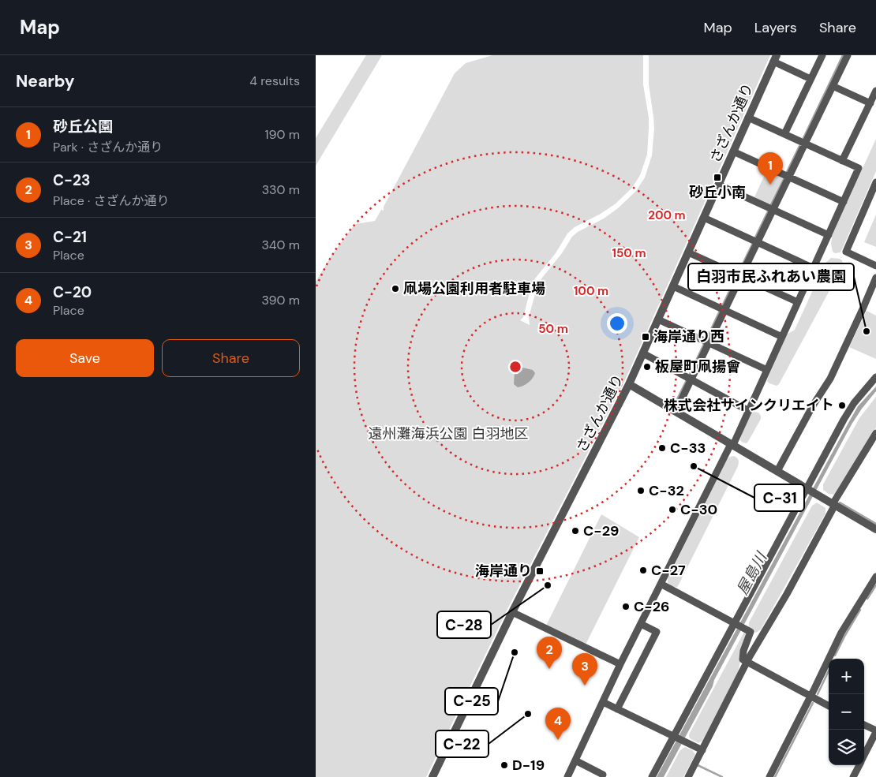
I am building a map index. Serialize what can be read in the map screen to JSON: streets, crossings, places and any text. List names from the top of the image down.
{
  "streets": {
    "street": ["さざんか通り"]
  },
  "water": ["屋島川"],
  "parks": ["遠州灘海浜公園 白羽地区"],
  "places": {
    "transit": ["砂丘小南", "海岸通り西", "海岸通り"],
    "other": [
      "凧場公園利用者駐車場",
      "白羽市民ふれあい農園",
      "板屋町凧揚會",
      "株式会社サインクリエイト",
      "C-33",
      "C-31",
      "C-32",
      "C-30",
      "C-29",
      "C-27",
      "C-28",
      "C-26",
      "C-25",
      "C-22",
      "D-19"
    ]
  },
  "page": {
    "header": "Map",
    "nav": ["Map", "Layers", "Share"],
    "heading": ["Nearby", "4 results"],
    "list": [
      {
        "mark": "1",
        "name": "砂丘公園",
        "note": "Park · さざんか通り",
        "value": "190 m"
      },
      {
        "mark": "2",
        "name": "C-23",
        "note": "Place · さざんか通り",
        "value": "330 m"
      },
      {
        "mark": "3",
        "name": "C-21",
        "note": "Place",
        "value": "340 m"
      },
      {
        "mark": "4",
        "name": "C-20",
        "note": "Place",
        "value": "390 m"
      }
    ],
    "pins": [
      "1",
      "2",
      "3",
      "4"
    ],
    "buttons": ["Save", "Share"],
    "map_buttons": ["+", "−"]
  },
  "rings": [
    "200 m",
    "150 m",
    "100 m",
    "50 m"
  ]
}
